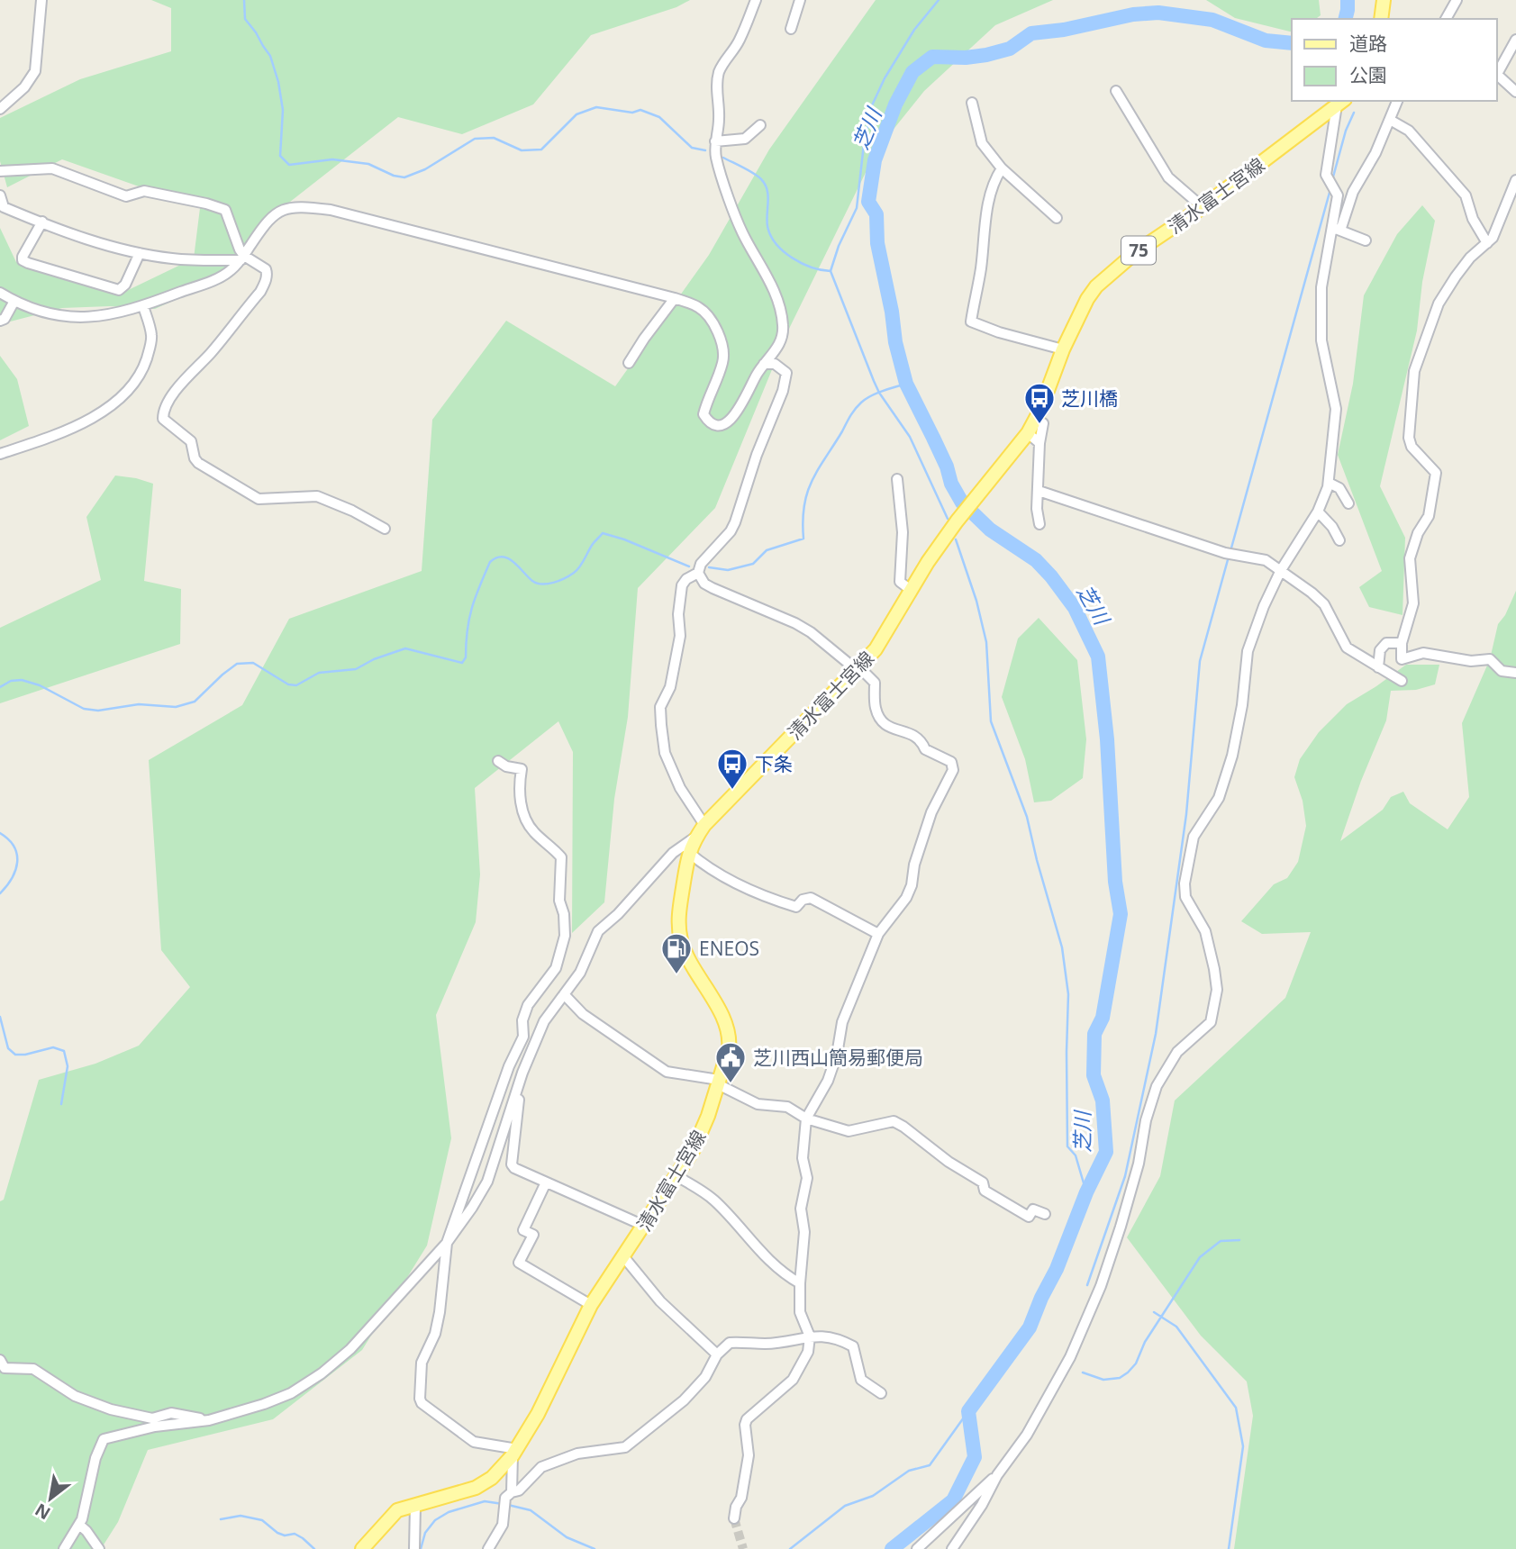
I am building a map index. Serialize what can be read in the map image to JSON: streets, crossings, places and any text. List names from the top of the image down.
{
  "streets": {
    "main road": ["清水富士宮線", "75"]
  },
  "water": ["芝川"],
  "places": {
    "bus stop": ["芝川橋", "下条"],
    "fuel station": ["ENEOS"],
    "public building": ["芝川西山簡易郵便局"]
  },
  "legend": ["道路", "公園"],
  "north": "bottom left"
}
